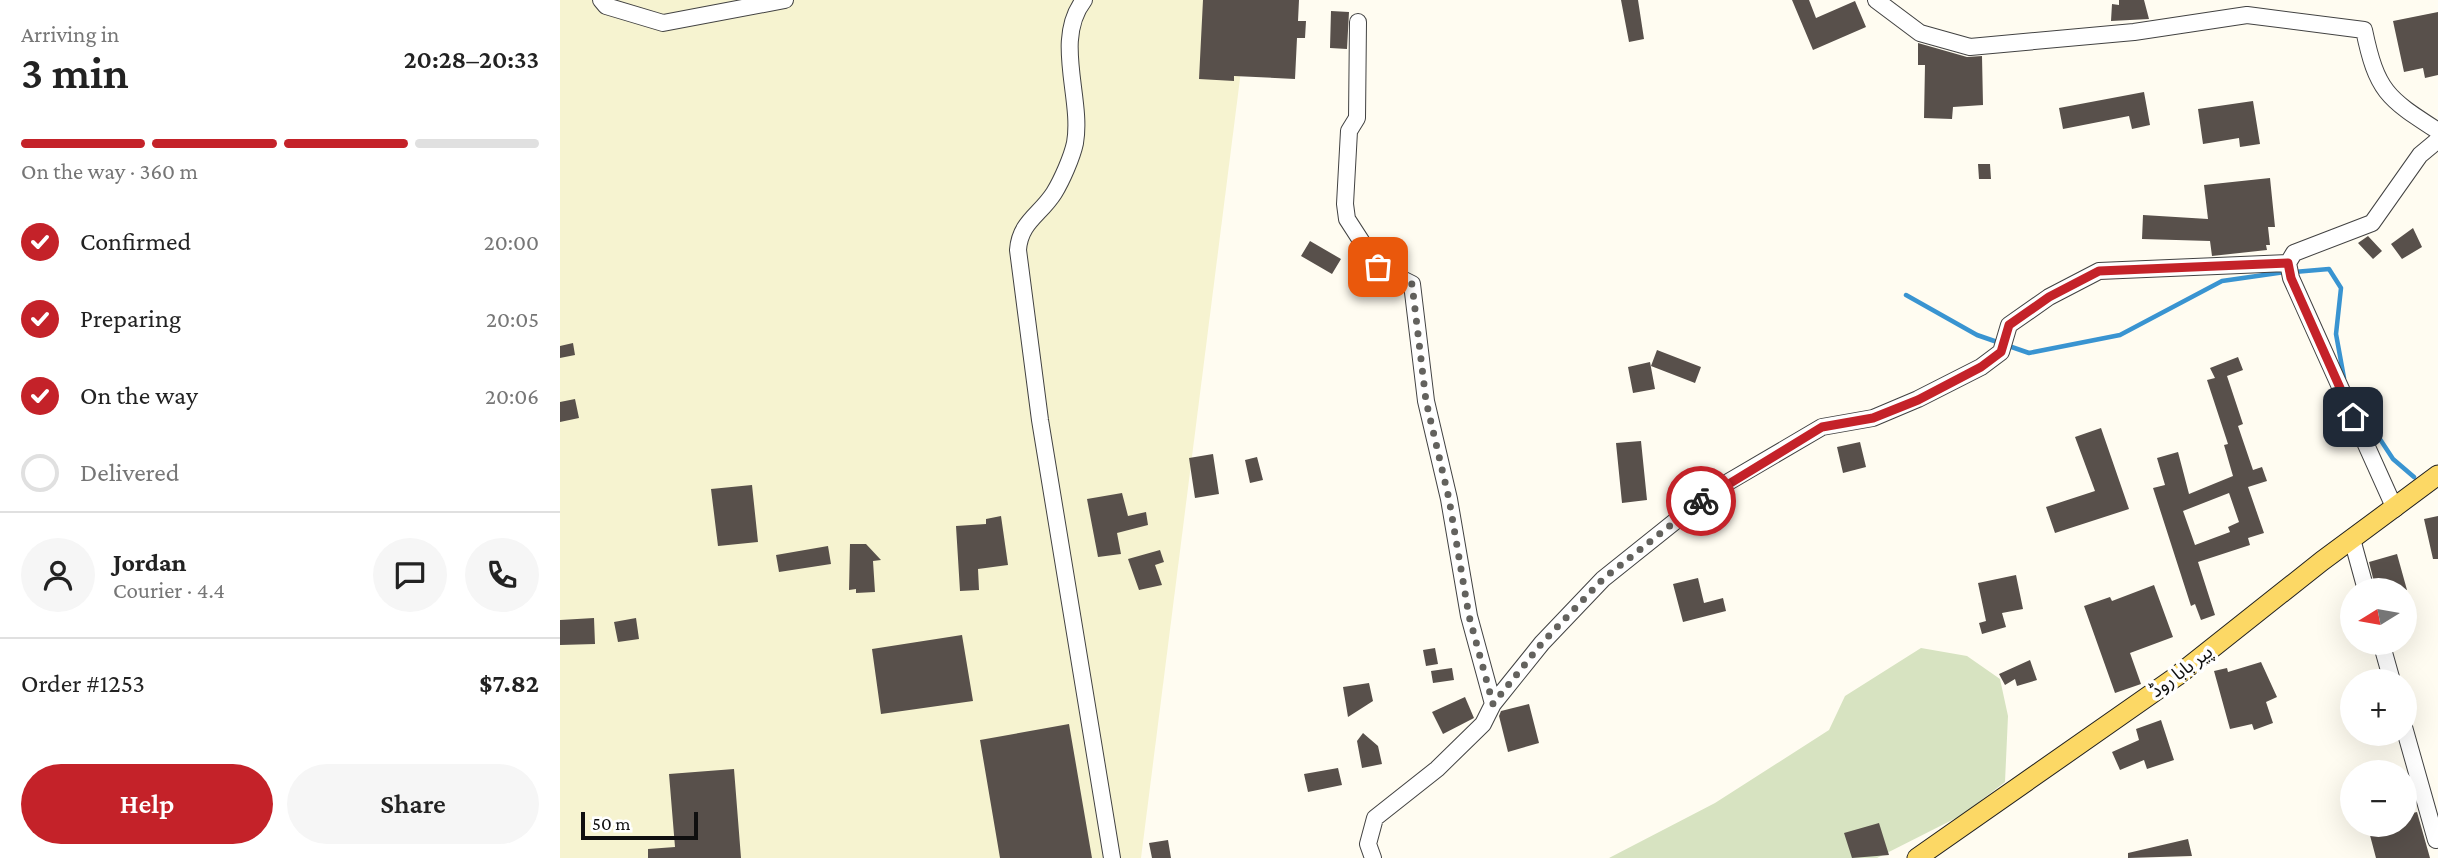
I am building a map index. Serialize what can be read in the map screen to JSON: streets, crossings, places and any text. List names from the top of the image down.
{
  "streets": {
    "main road": ["پیر بابا روڈ"]
  },
  "scale_bar": "50 m",
  "north": "left",
  "page": {
    "heading": ["3 min", "Arriving in", "20:28–20:33"],
    "panel": [
      "Jordan",
      "Courier · 4.4",
      "Order #1253",
      "$7.82"
    ],
    "bar": "On the way · 360 m",
    "list": [
      ["Confirmed", "20:00"],
      ["Preparing", "20:05"],
      ["On the way", "20:06"],
      "Delivered"
    ],
    "map_buttons": ["+", "−"],
    "buttons": ["Help", "Share"],
    "scale": "50 m"
  }
}
